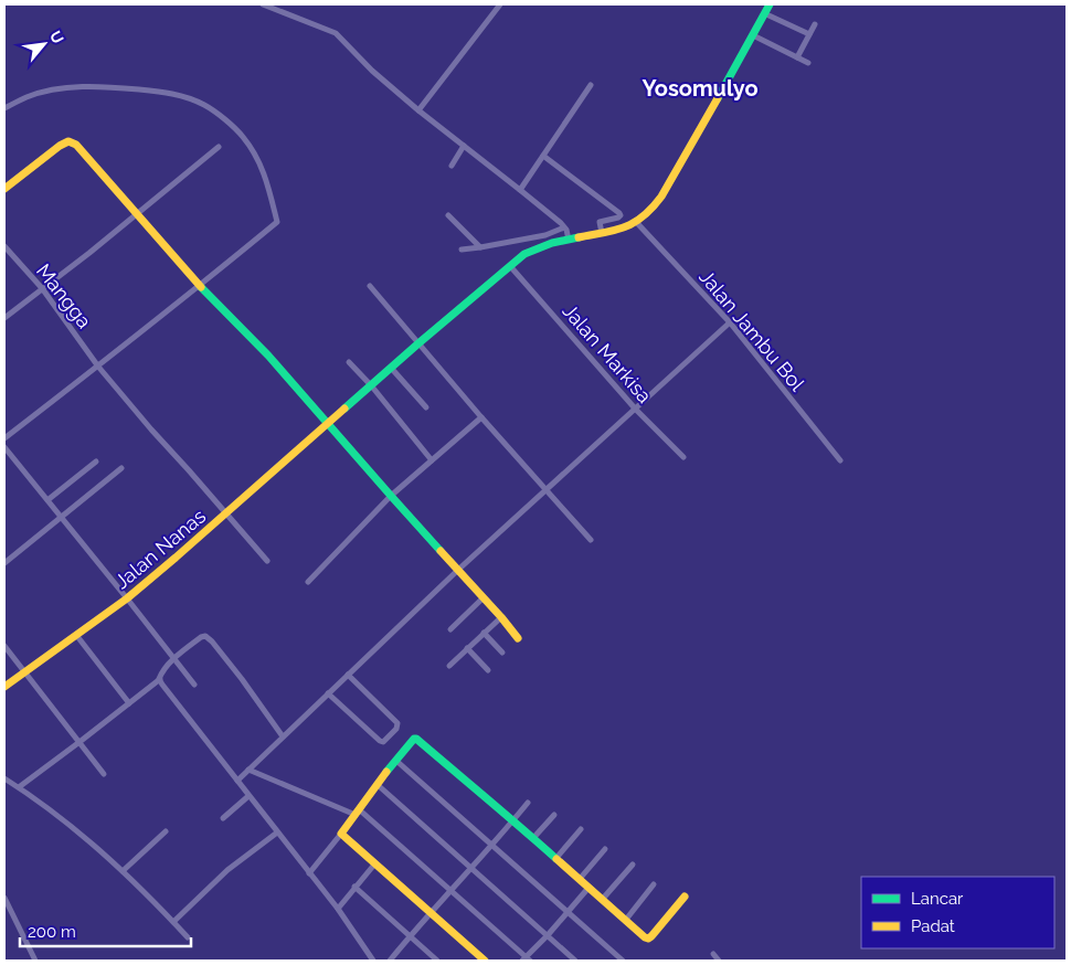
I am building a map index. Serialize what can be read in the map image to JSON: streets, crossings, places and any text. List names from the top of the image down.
{
  "streets": {
    "street": [
      "Mangga",
      "Jalan Jambu Bol",
      "Jalan Markisa",
      "Jalan Nanas"
    ]
  },
  "crossings": [
    ["Mangga", "Jalan Nanas"],
    ["Jalan Jambu Bol", "Jalan Nanas"],
    ["Jalan Markisa", "Jalan Nanas"]
  ],
  "districts": ["Yosomulyo"],
  "legend": ["Lancar", "Padat"],
  "scale_bar": "200 m",
  "north": "top right"
}
